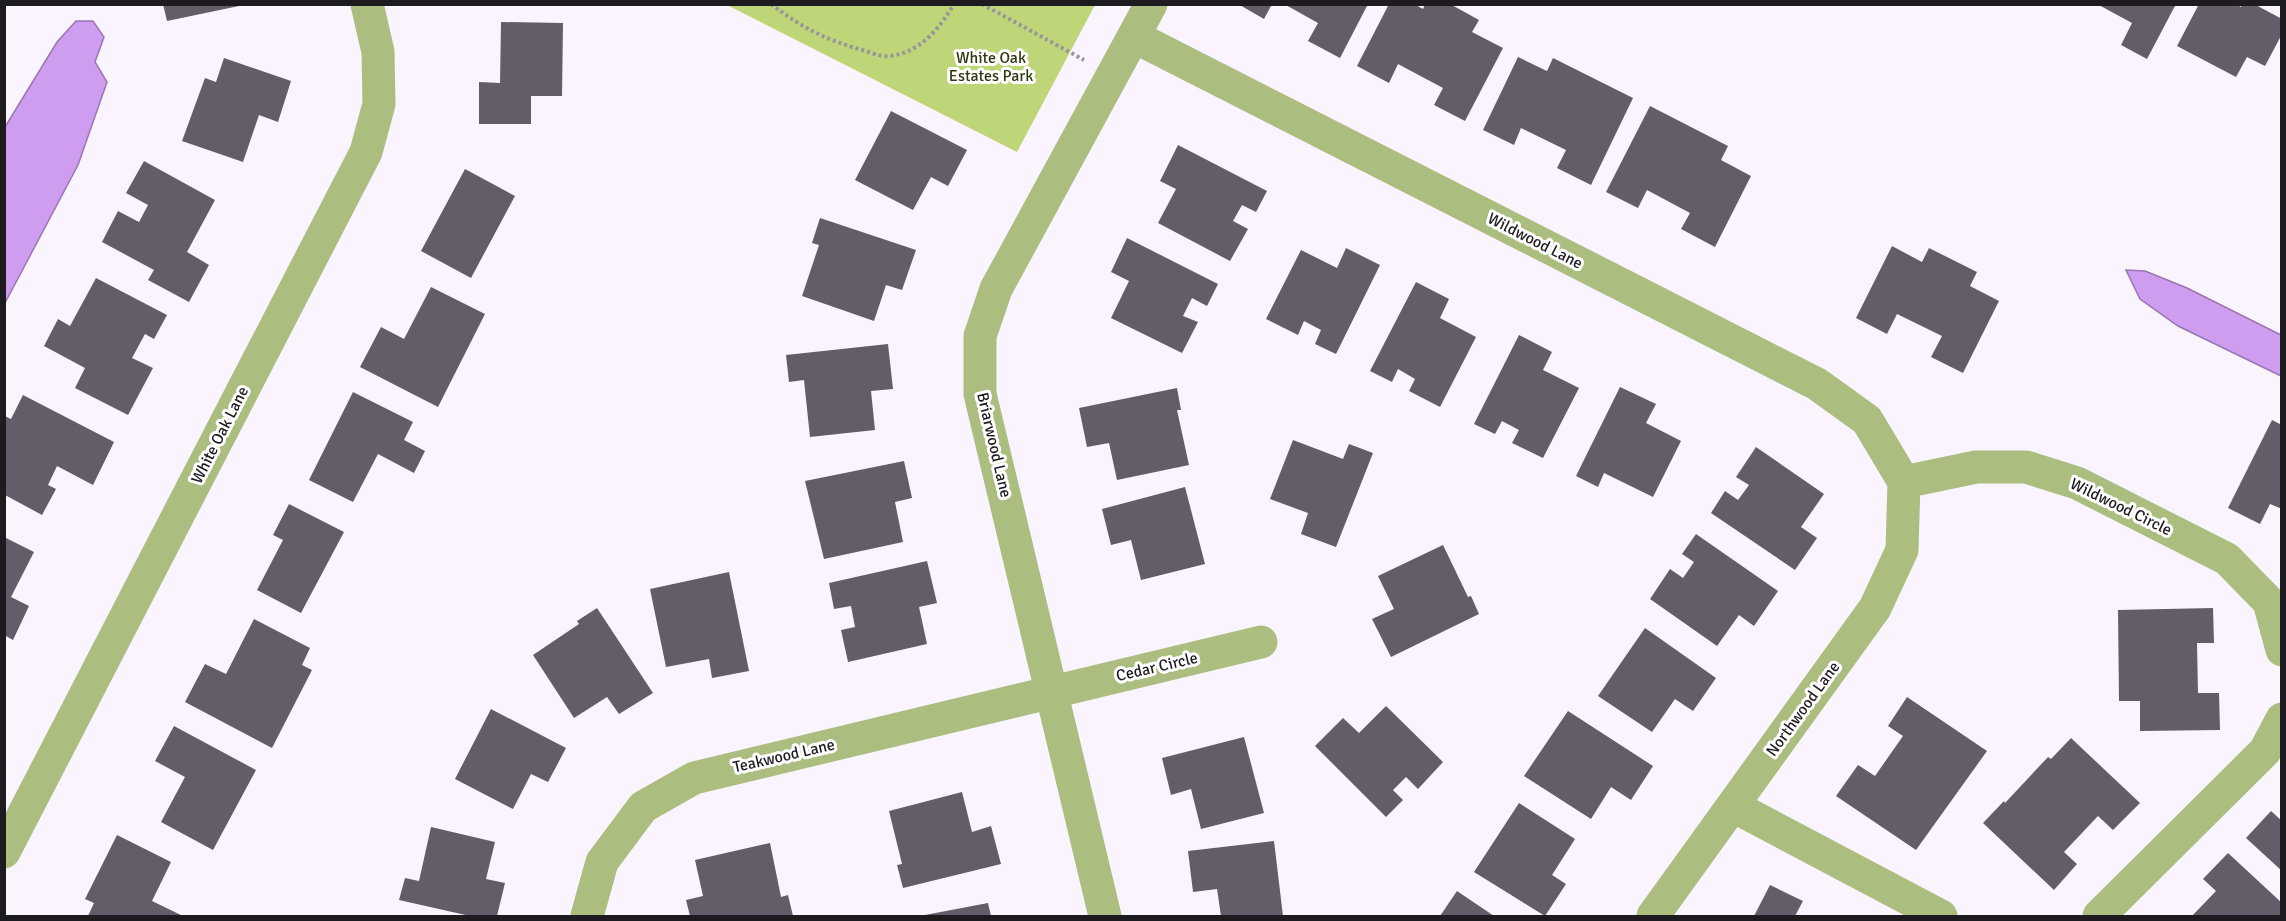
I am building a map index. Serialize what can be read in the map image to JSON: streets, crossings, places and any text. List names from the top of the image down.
{
  "streets": {
    "street": [
      "Wildwood Lane",
      "White Oak Lane",
      "Briarwood Lane",
      "Wildwood Circle",
      "Cedar Circle",
      "Northwood Lane",
      "Teakwood Lane"
    ]
  },
  "crossings": [
    ["Wildwood Lane", "Briarwood Lane"],
    ["Wildwood Lane", "Wildwood Circle"],
    ["Wildwood Lane", "Northwood Lane"],
    ["Briarwood Lane", "Cedar Circle"],
    ["Briarwood Lane", "Teakwood Lane"],
    ["Wildwood Circle", "Northwood Lane"],
    ["Cedar Circle", "Teakwood Lane"]
  ],
  "parks": ["White Oak Estates Park"]
}
